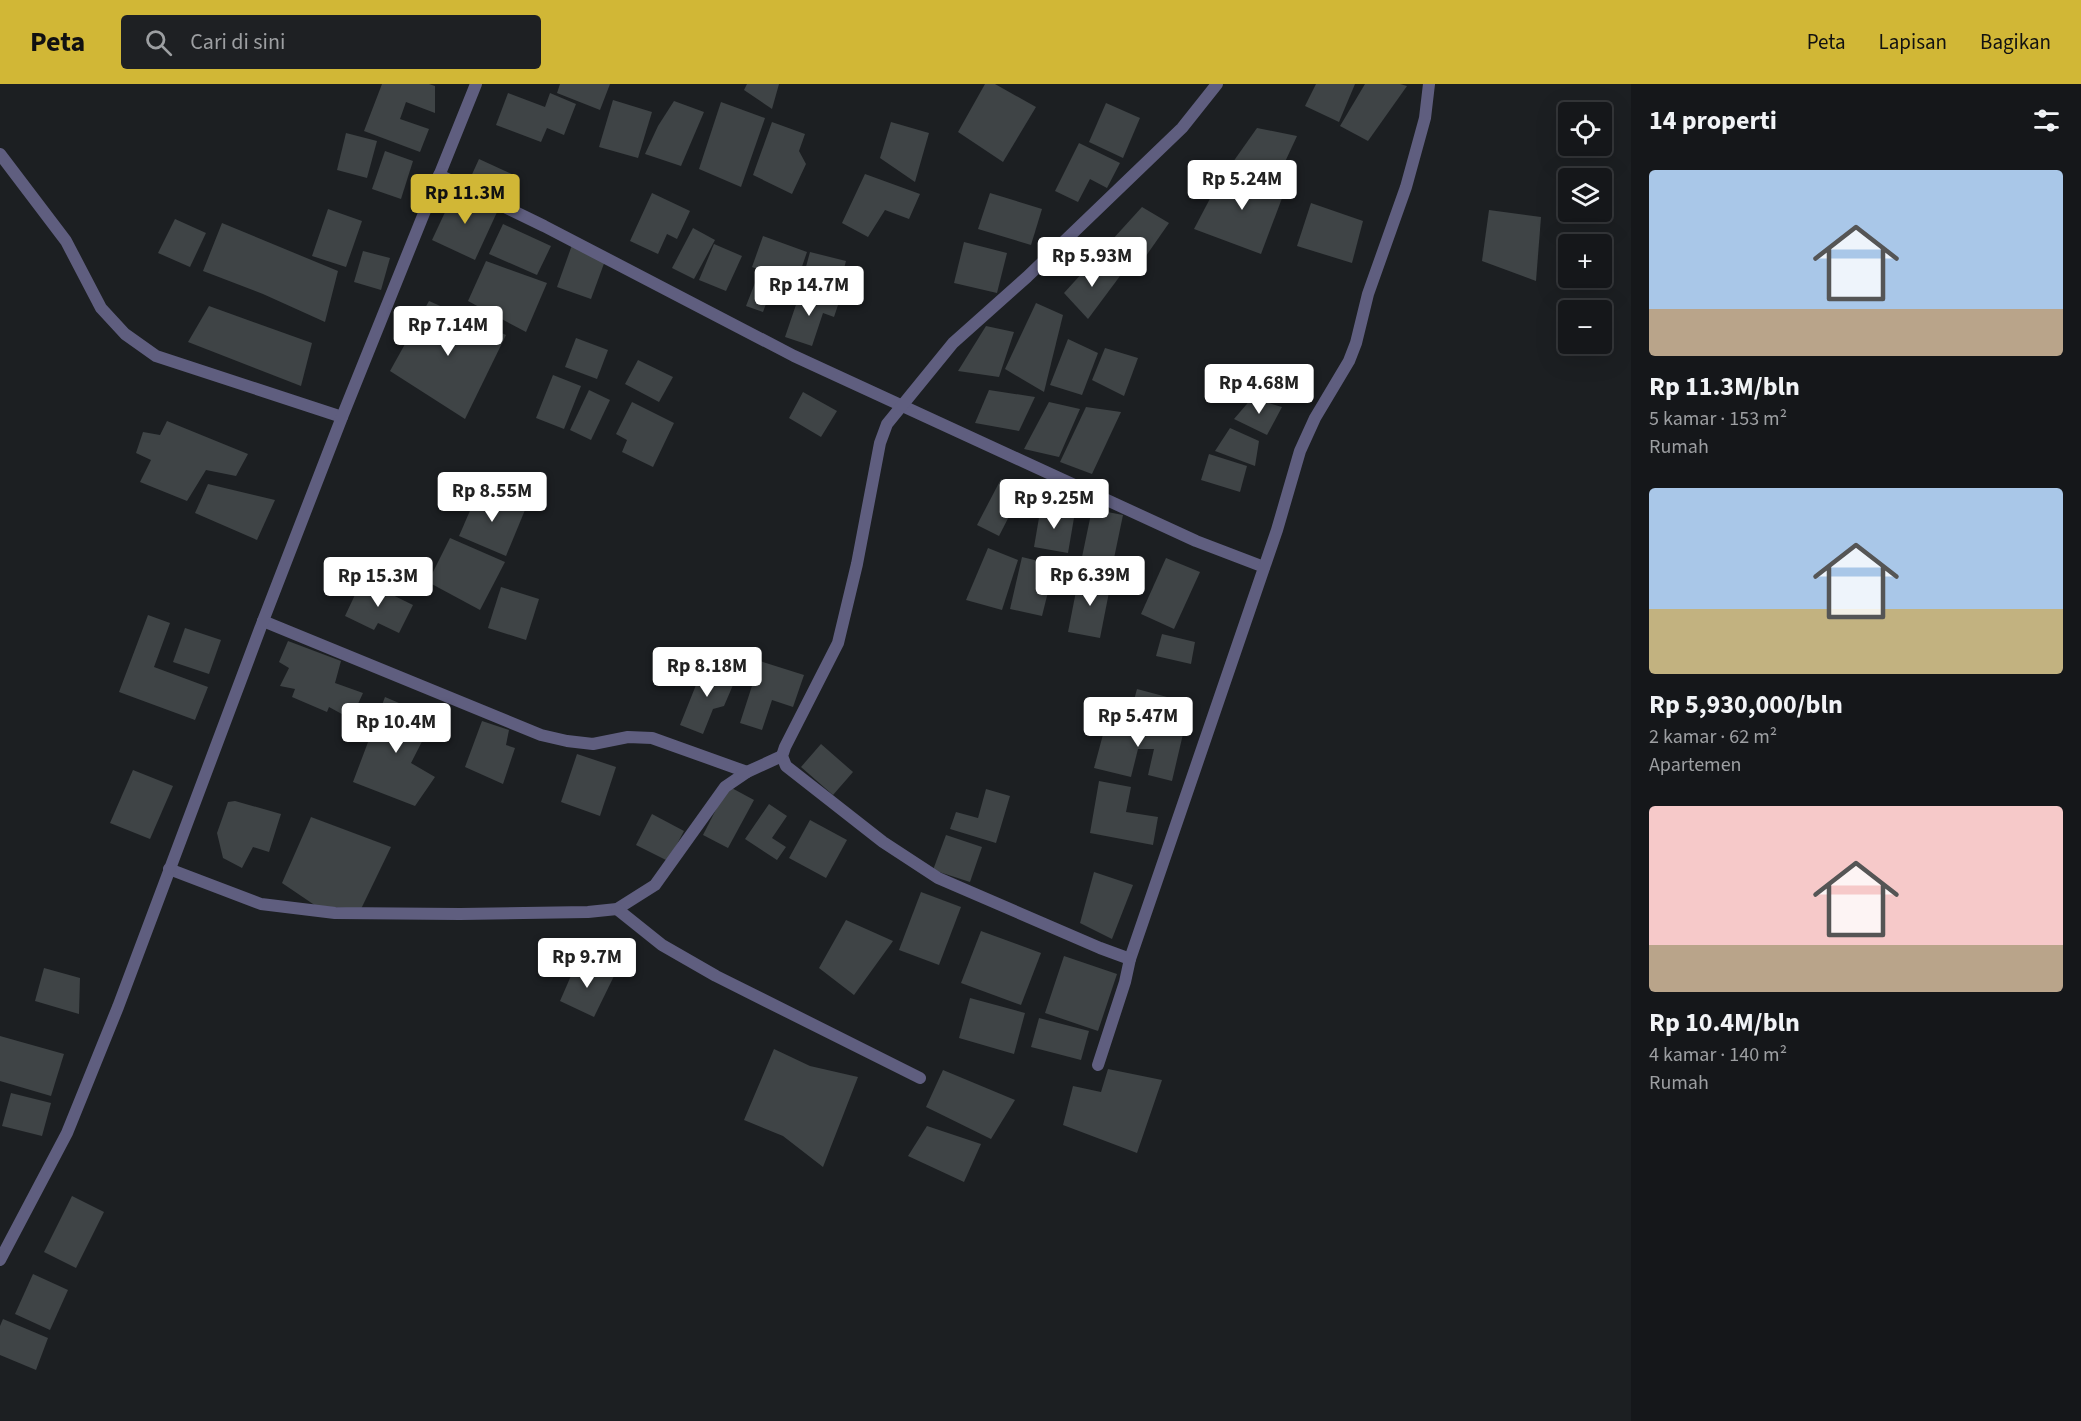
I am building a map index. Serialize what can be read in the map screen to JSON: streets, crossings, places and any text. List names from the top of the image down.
{
  "page": {
    "header": "Peta",
    "search": "Cari di sini",
    "nav": ["Peta", "Lapisan", "Bagikan"],
    "heading": "14 properti",
    "map_buttons": ["+", "−"],
    "list": [
      {
        "name": "Rp 11.3M/bln",
        "note": "5 kamar · 153 m² · Rumah"
      },
      {
        "name": "Rp 5,930,000/bln",
        "note": "2 kamar · 62 m² · Apartemen"
      },
      {
        "name": "Rp 10.4M/bln",
        "note": "4 kamar · 140 m² · Rumah"
      }
    ],
    "price": [
      "Rp 5.24M",
      "Rp 11.3M",
      "Rp 5.93M",
      "Rp 14.7M",
      "Rp 7.14M",
      "Rp 4.68M",
      "Rp 8.55M",
      "Rp 9.25M",
      "Rp 6.39M",
      "Rp 15.3M",
      "Rp 8.18M",
      "Rp 5.47M",
      "Rp 10.4M",
      "Rp 9.7M"
    ]
  }
}
